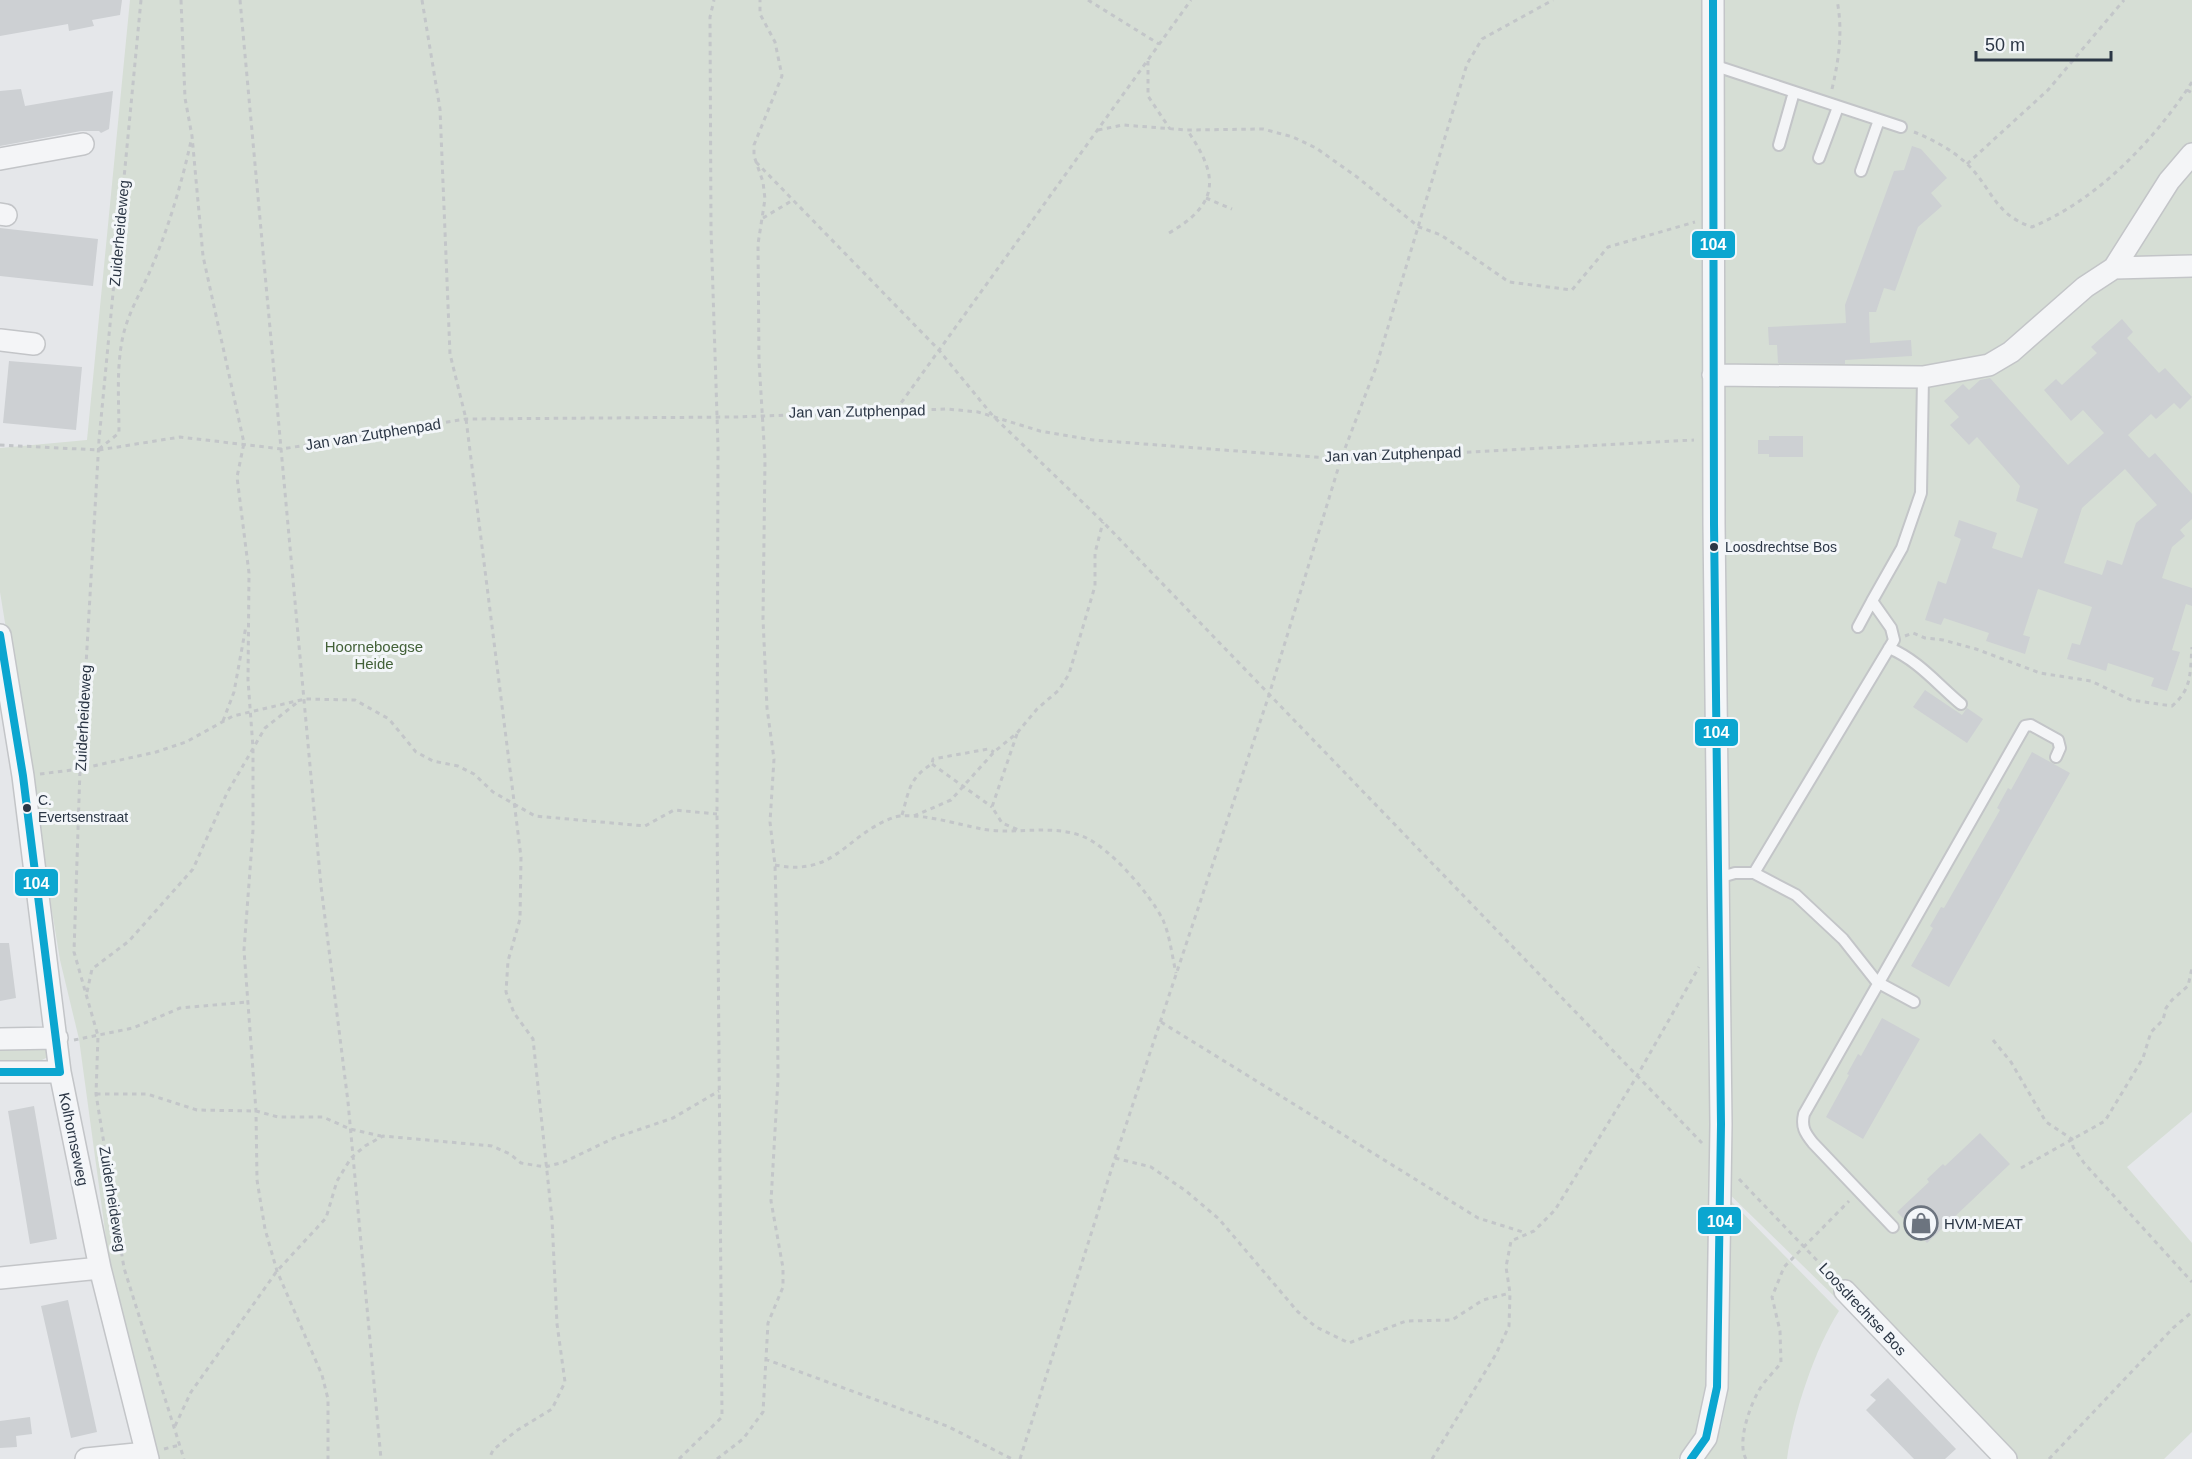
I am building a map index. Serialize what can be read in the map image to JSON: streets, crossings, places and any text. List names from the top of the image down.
{
  "streets": {
    "street": ["Kolhornseweg", "Loosdrechtse Bos"],
    "path": ["Zuiderheideweg", "Jan van Zutphenpad"]
  },
  "crossings": [
    ["Zuiderheideweg", "Jan van Zutphenpad"],
    ["Jan van Zutphenpad", "Loosdrechtse Bos"]
  ],
  "parks": ["Hoorneboegse Heide"],
  "places": {
    "other": ["Loosdrechtse Bos", "C. Evertsenstraat"],
    "shop": ["HVM-MEAT"]
  },
  "lines": ["transit line 104"],
  "scale_bar": "50 m"
}
